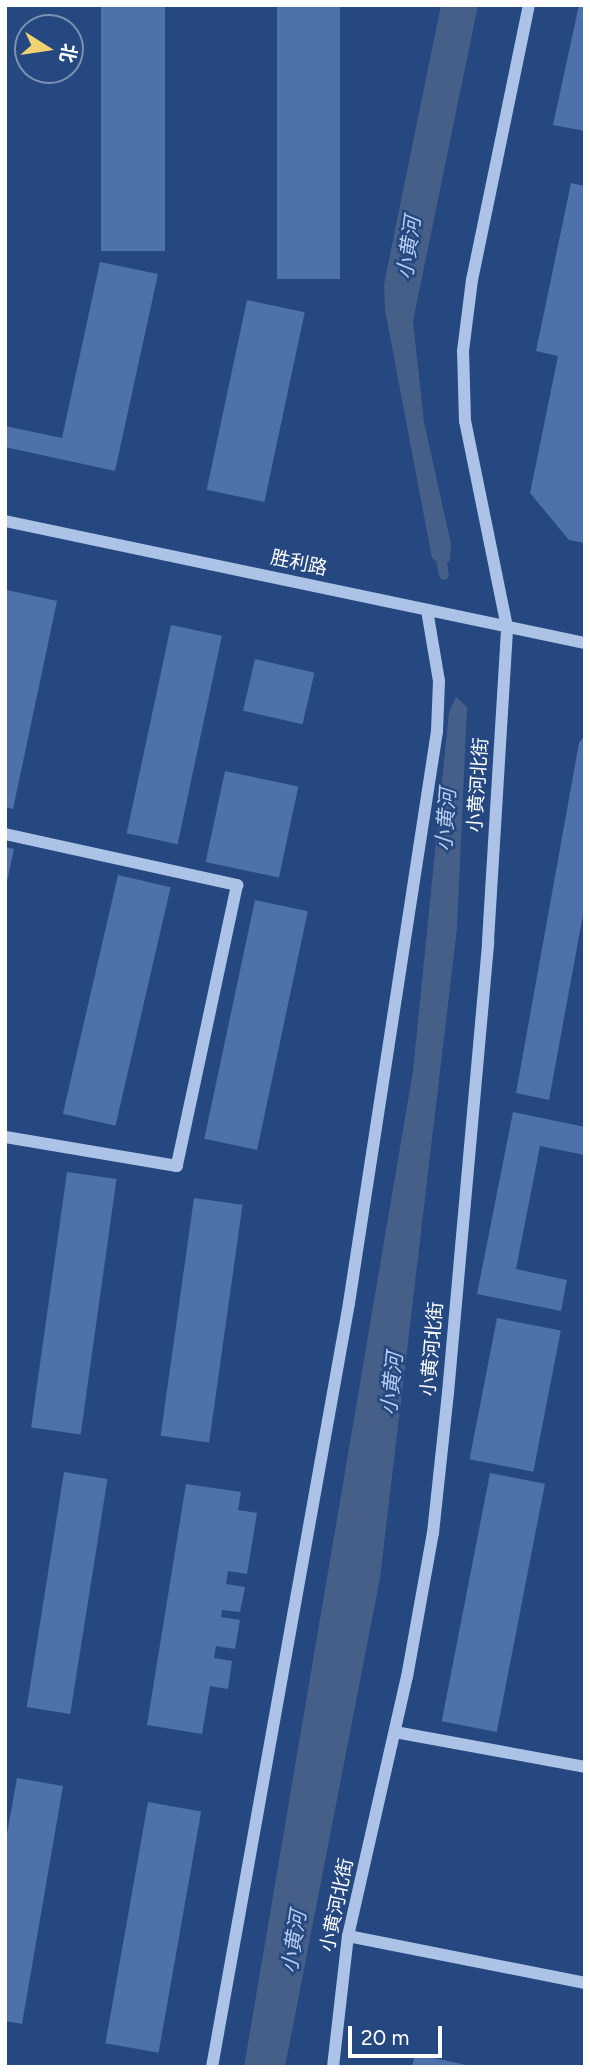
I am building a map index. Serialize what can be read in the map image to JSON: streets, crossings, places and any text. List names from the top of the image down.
{
  "streets": {
    "street": ["胜利路", "小黄河北街"]
  },
  "crossings": [
    ["胜利路", "小黄河北街"]
  ],
  "water": ["小黄河"],
  "scale_bar": "20 m",
  "north": "right"
}
